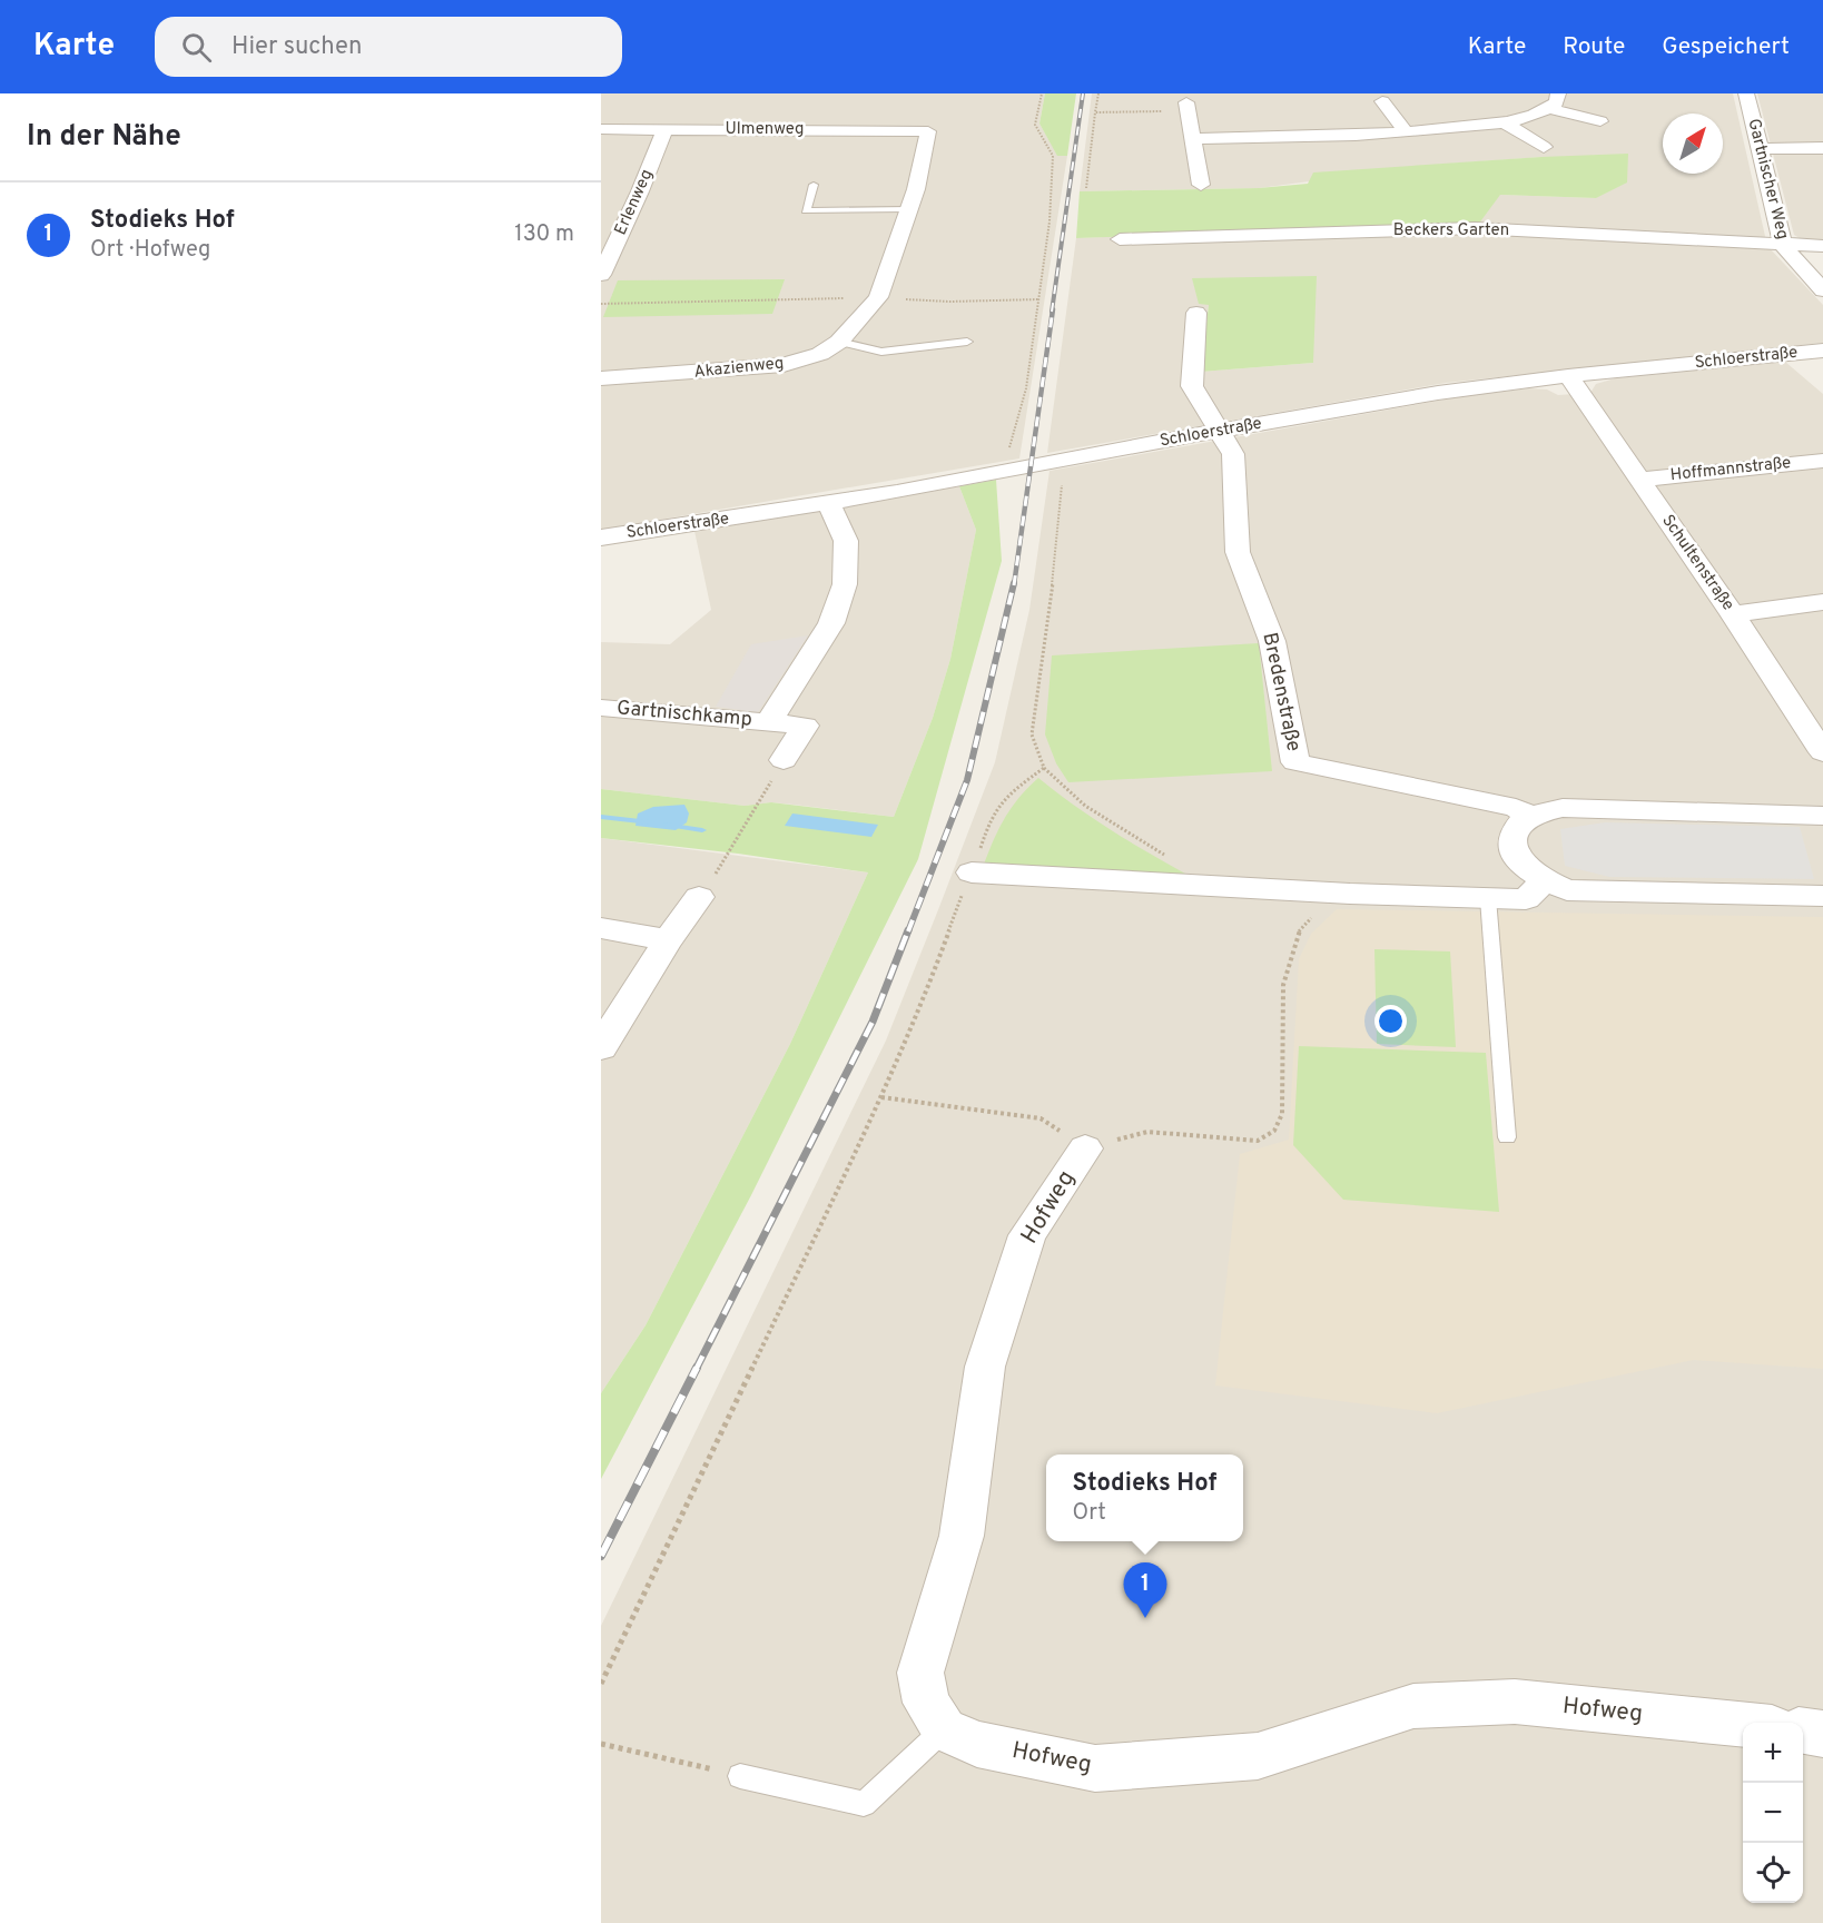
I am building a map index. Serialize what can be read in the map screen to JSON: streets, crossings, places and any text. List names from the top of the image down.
{
  "streets": {
    "street": [
      "Ulmenweg",
      "Gartnischer Weg",
      "Erlenweg",
      "Beckers Garten",
      "Schloerstraße",
      "Akazienweg",
      "Hoffmannstraße",
      "Schultenstraße",
      "Bredenstraße",
      "Gartnischkamp",
      "Hofweg"
    ]
  },
  "crossings": [
    ["Ulmenweg", "Erlenweg"],
    ["Ulmenweg", "Akazienweg"],
    ["Gartnischer Weg", "Beckers Garten"],
    ["Schloerstraße", "Schultenstraße"],
    ["Schloerstraße", "Bredenstraße"],
    ["Schloerstraße", "Gartnischkamp"],
    ["Hoffmannstraße", "Schultenstraße"]
  ],
  "north": "top right",
  "page": {
    "header": "Karte",
    "search": "Hier suchen",
    "nav": ["Karte", "Route", "Gespeichert"],
    "heading": "In der Nähe",
    "list": [
      {
        "mark": "1",
        "name": "Stodieks Hof",
        "note": "Ort · Hofweg",
        "value": "130 m"
      }
    ],
    "popup": ["Stodieks Hof", "Ort"],
    "pins": "1",
    "map_buttons": ["+", "−"]
  }
}
